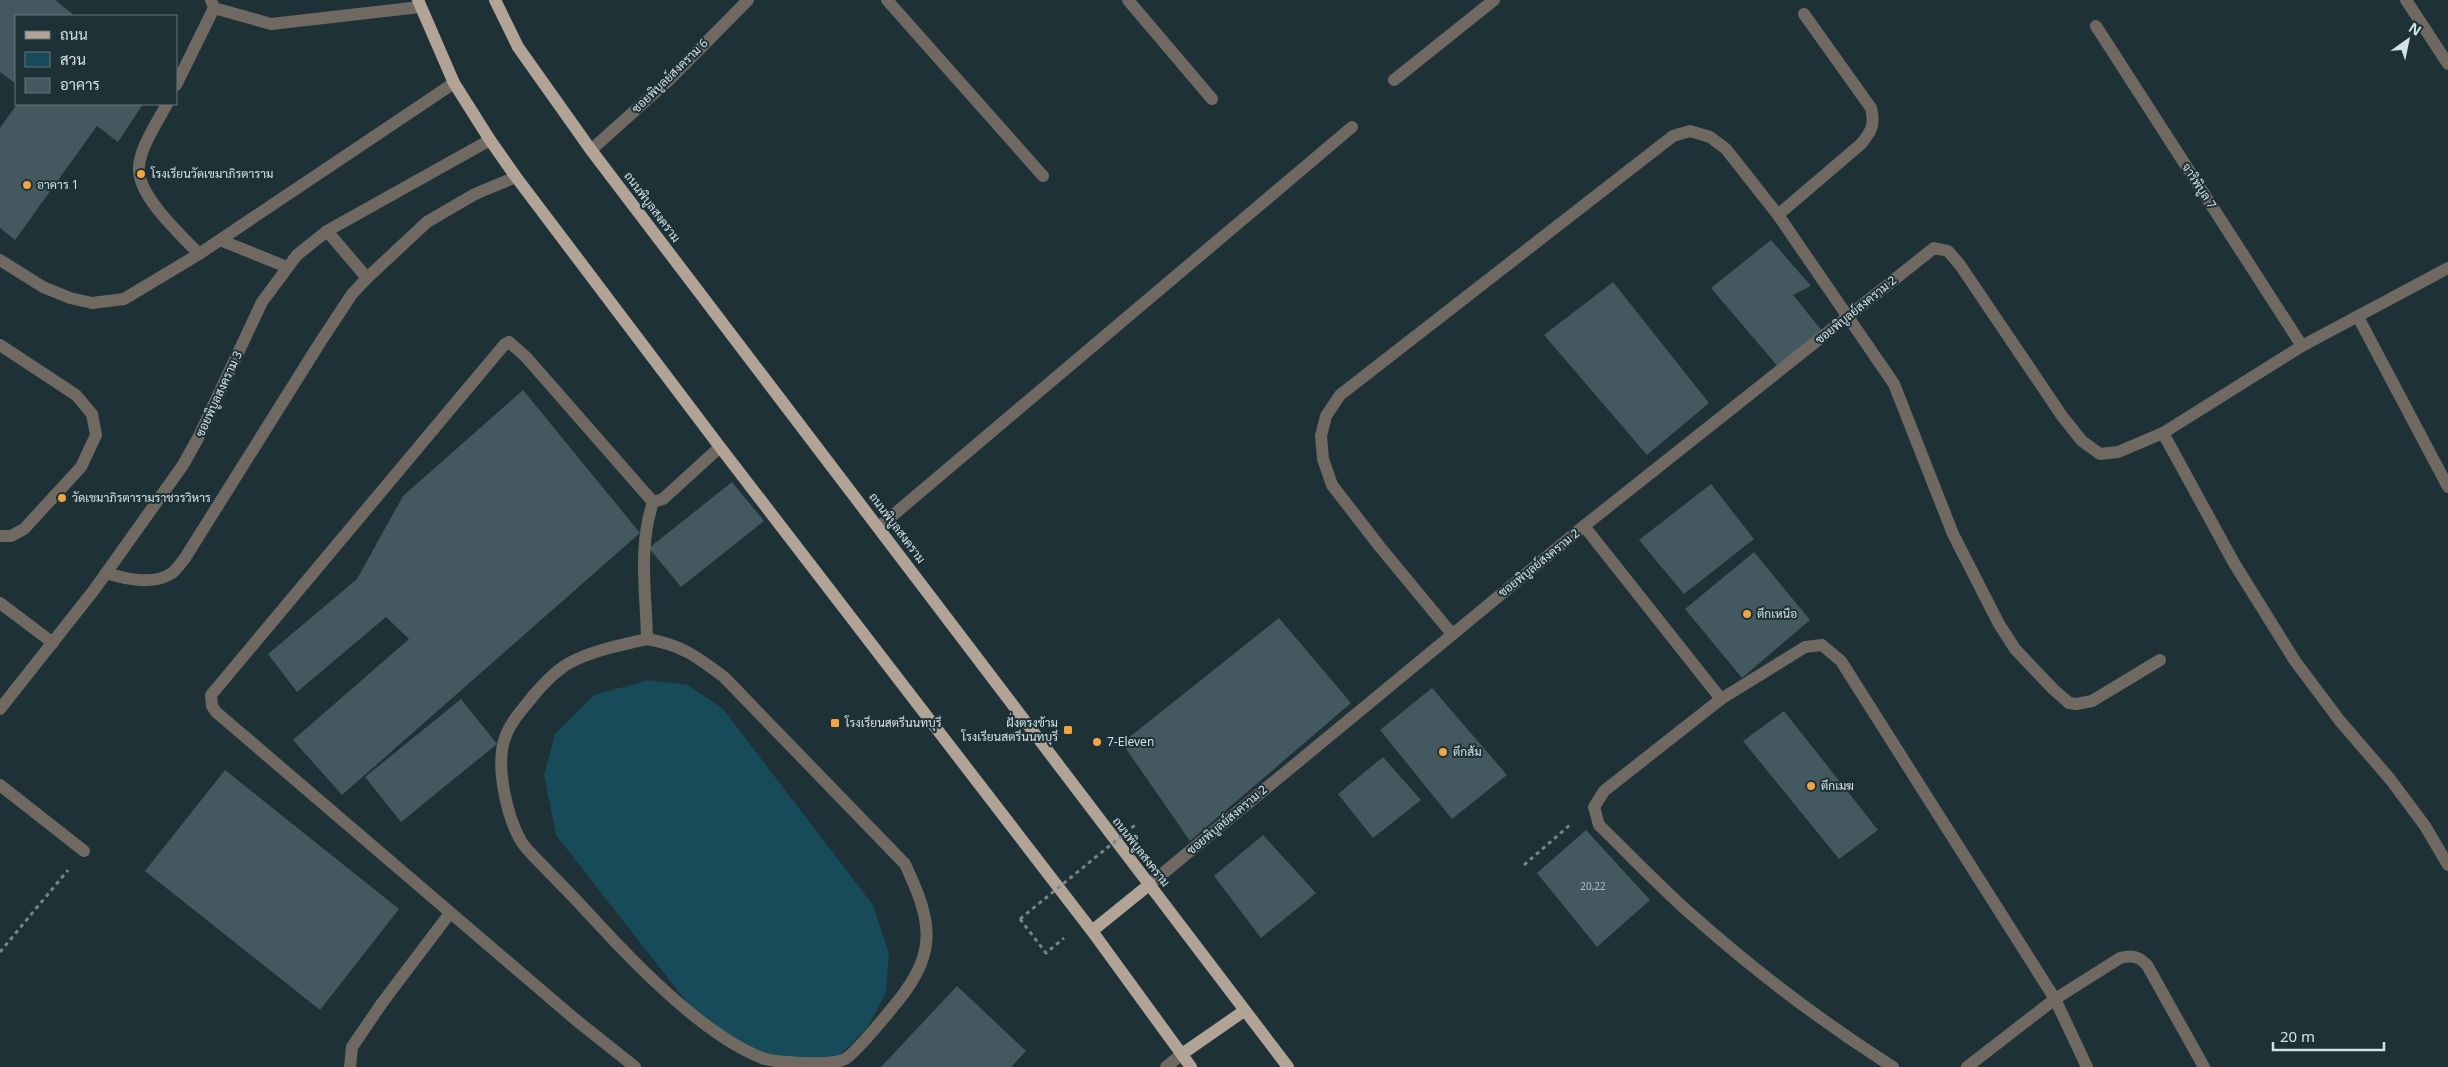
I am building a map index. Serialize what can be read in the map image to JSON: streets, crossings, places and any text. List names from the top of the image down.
{
  "streets": {
    "main road": ["ถนนพิบูลสงคราม"],
    "street": [
      "ซอยพิบูลย์สงคราม 6",
      "จาริพิบูล 7",
      "ซอยพิบูลย์สงคราม 2",
      "ซอยพิบูลสงคราม 3"
    ]
  },
  "crossings": [
    ["ซอยพิบูลย์สงคราม 6", "ถนนพิบูลสงคราม"],
    ["ถนนพิบูลสงคราม", "ซอยพิบูลย์สงคราม 2"]
  ],
  "places": {
    "other": [
      "โรงเรียนวัดเขมาภิรตาราม",
      "อาคาร 1",
      "วัดเขมาภิรตารามราชวรวิหาร",
      "ตึกเหนือ",
      "7-Eleven",
      "ตึกส้ม",
      "ตึกเมฆ"
    ],
    "transit": ["โรงเรียนสตรีนนทบุรี", "ฝั่งตรงข้าม โรงเรียนสตรีนนทบุรี"]
  },
  "house_numbers": ["20,22"],
  "legend": ["ถนน", "สวน", "อาคาร"],
  "scale_bar": "20 m",
  "north": "top right"
}
